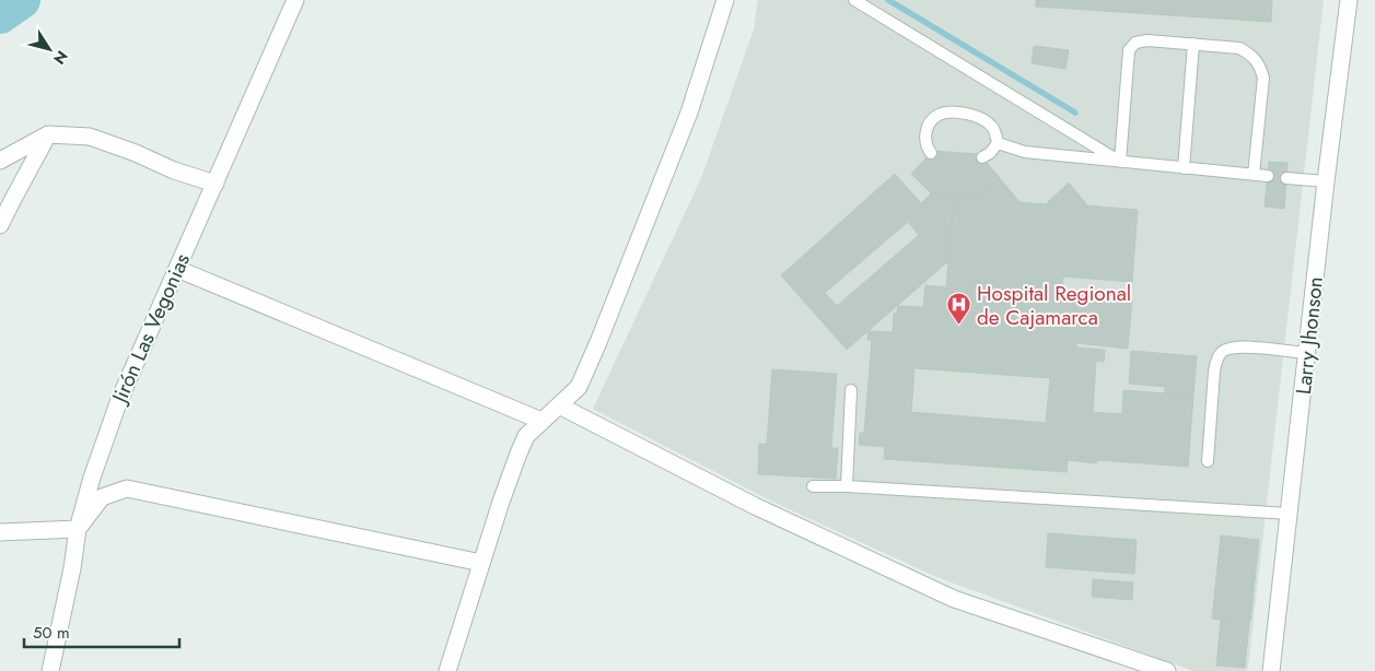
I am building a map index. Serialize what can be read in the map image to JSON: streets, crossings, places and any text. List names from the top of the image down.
{
  "streets": {
    "street": ["Jirón Las Vegonias", "Larry Jhonson"]
  },
  "places": {
    "hospital": ["Hospital Regional de Cajamarca"]
  },
  "scale_bar": "50 m",
  "north": "bottom right"
}
